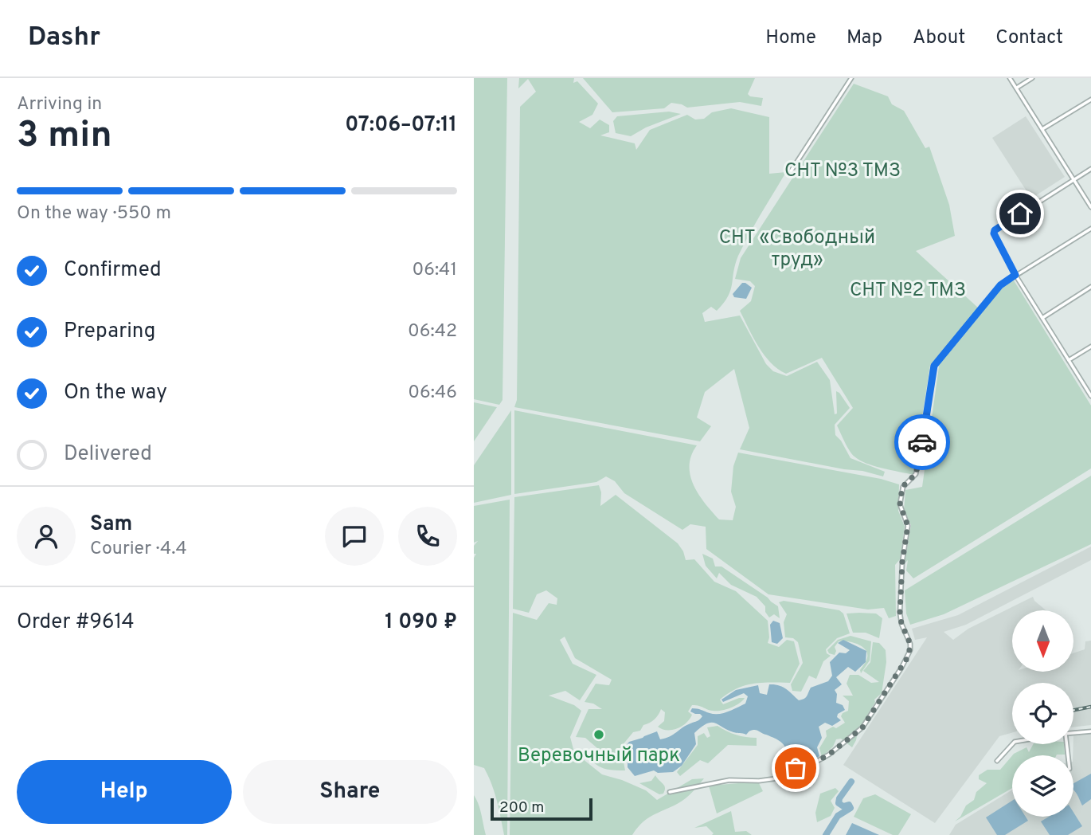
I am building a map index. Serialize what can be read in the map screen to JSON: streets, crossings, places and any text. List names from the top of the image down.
{
  "parks": ["СНТ №3 ТМЗ", "СНТ «Свободный труд»", "СНТ №2 ТМЗ"],
  "places": ["Веревочный парк"],
  "scale_bar": "200 m",
  "north": "bottom",
  "page": {
    "header": "Dashr",
    "nav": [
      "Home",
      "Map",
      "About",
      "Contact"
    ],
    "heading": ["3 min", "Arriving in", "07:06–07:11"],
    "panel": [
      "Sam",
      "Courier · 4.4",
      "Order #9614",
      "1 090 ₽"
    ],
    "bar": "On the way · 550 m",
    "list": [
      ["Confirmed", "06:41"],
      ["Preparing", "06:42"],
      ["On the way", "06:46"],
      "Delivered"
    ],
    "buttons": ["Help", "Share"],
    "scale": "200 m"
  }
}
